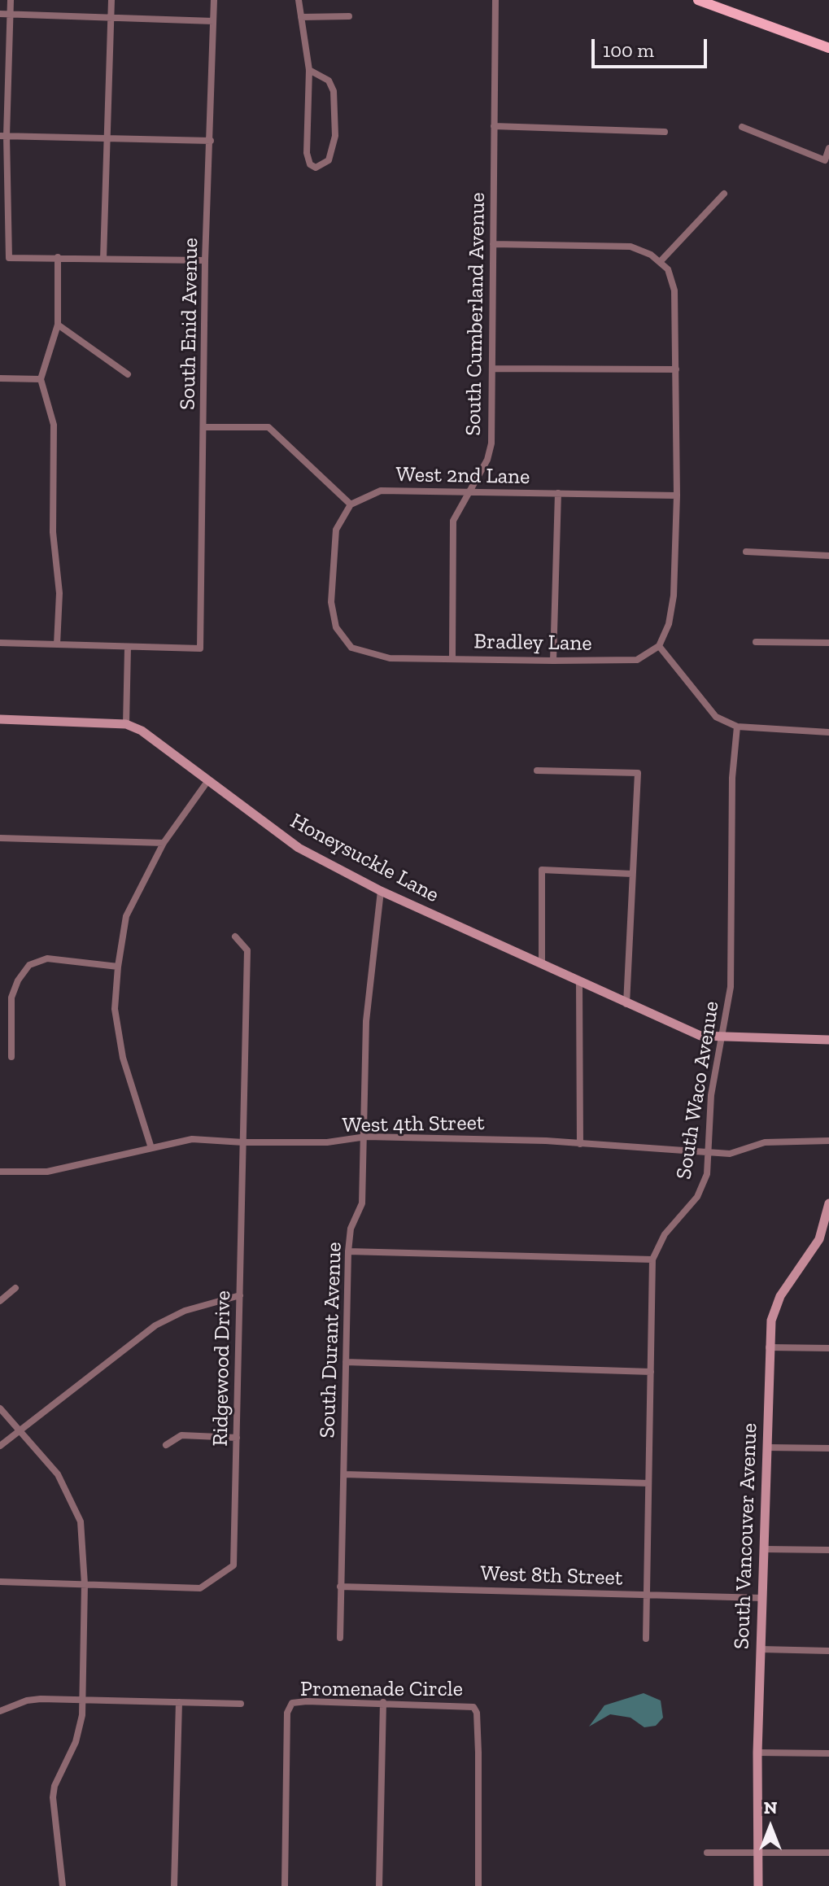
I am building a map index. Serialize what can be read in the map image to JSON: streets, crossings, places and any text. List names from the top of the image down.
{
  "streets": {
    "street": [
      "South Cumberland Avenue",
      "South Enid Avenue",
      "West 2nd Lane",
      "Bradley Lane",
      "Honeysuckle Lane",
      "South Waco Avenue",
      "West 4th Street",
      "South Durant Avenue",
      "Ridgewood Drive",
      "South Vancouver Avenue",
      "West 8th Street",
      "Promenade Circle"
    ]
  },
  "crossings": [
    ["South Cumberland Avenue", "West 2nd Lane"],
    ["South Cumberland Avenue", "Bradley Lane"],
    ["West 2nd Lane", "Bradley Lane"],
    ["Honeysuckle Lane", "South Waco Avenue"],
    ["Honeysuckle Lane", "South Durant Avenue"],
    ["South Waco Avenue", "West 4th Street"],
    ["South Waco Avenue", "West 8th Street"],
    ["West 4th Street", "South Durant Avenue"],
    ["West 4th Street", "Ridgewood Drive"],
    ["South Durant Avenue", "West 8th Street"],
    ["South Vancouver Avenue", "West 8th Street"]
  ],
  "scale_bar": "100 m",
  "north": "top"
}
